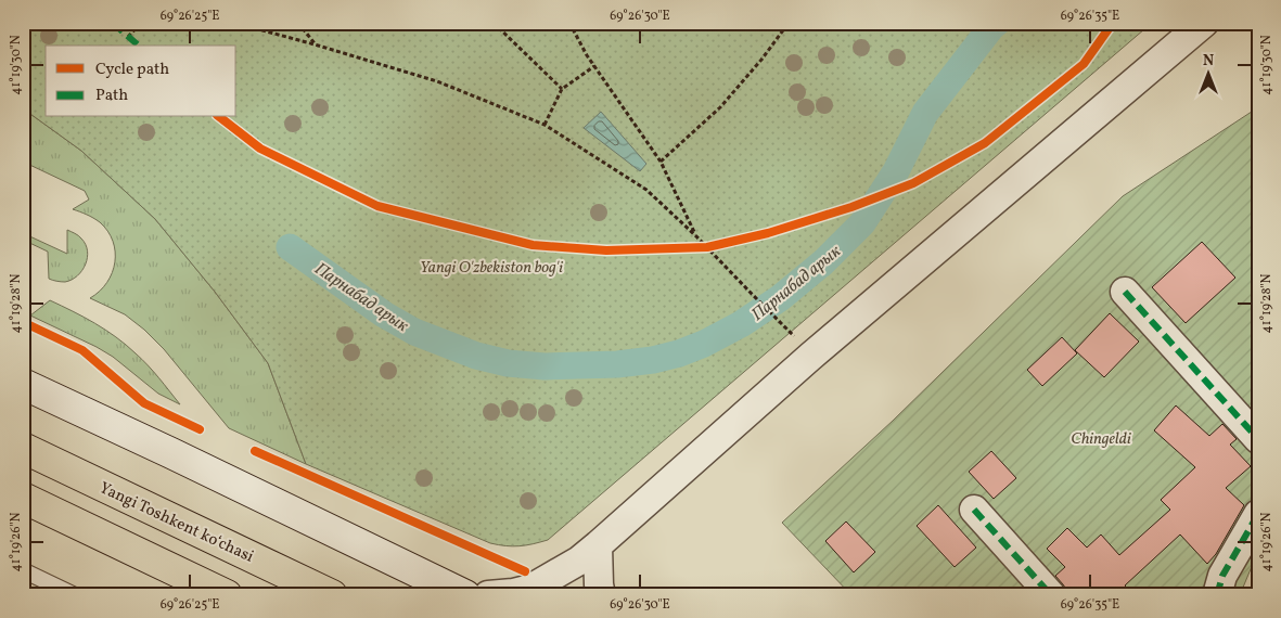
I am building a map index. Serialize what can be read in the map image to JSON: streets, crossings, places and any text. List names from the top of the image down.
{
  "streets": {
    "highway": ["Yangi Toshkent ko‘chasi"]
  },
  "water": ["Парнабад арык"],
  "parks": ["Yangi O'zbekiston bog'i", "Chingeldi"],
  "legend": ["Cycle path", "Path"],
  "north": "top",
  "coordinates": [
    "69°26'25\"E",
    "69°26'30\"E",
    "69°26'35\"E",
    "41°19'30\"N",
    "41°19'28\"N",
    "41°19'26\"N"
  ]
}
